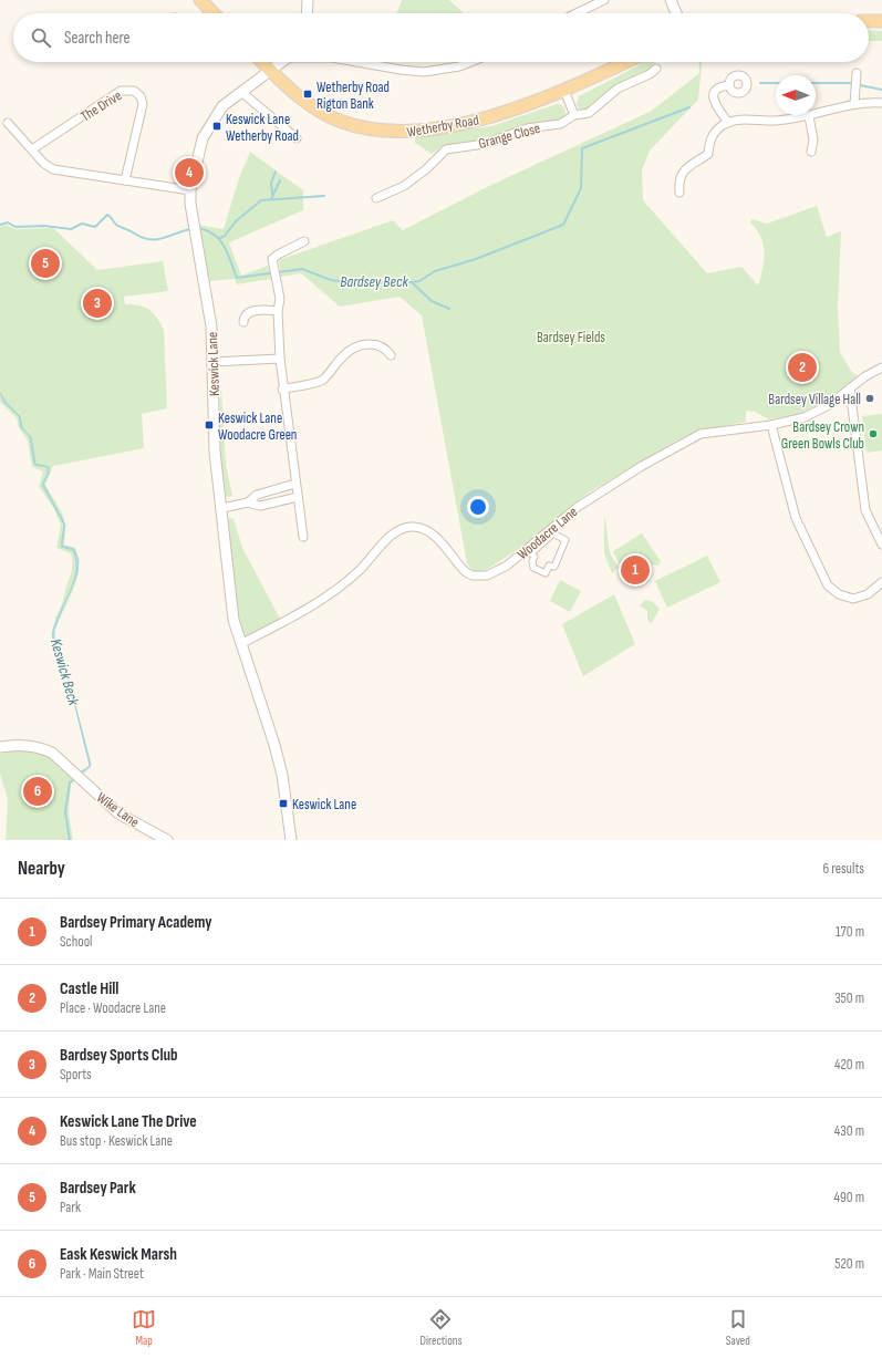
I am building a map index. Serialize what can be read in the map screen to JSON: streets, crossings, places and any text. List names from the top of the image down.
{
  "streets": {
    "main road": ["Wetherby Road"],
    "street": [
      "The Drive",
      "Grange Close",
      "Keswick Lane",
      "Woodacre Lane",
      "Wike Lane"
    ]
  },
  "crossings": [
    ["Wetherby Road", "Keswick Lane"],
    ["Keswick Lane", "Woodacre Lane"]
  ],
  "water": ["Bardsey Beck", "Keswick Beck"],
  "parks": ["Bardsey Fields"],
  "places": {
    "transit": [
      "Wetherby Road Rigton Bank",
      "Keswick Lane Wetherby Road",
      "Keswick Lane Woodacre Green",
      "Keswick Lane"
    ],
    "other": ["Bardsey Village Hall", "Bardsey Crown Green Bowls Club"]
  },
  "north": "left",
  "page": {
    "search": "Search here",
    "pins": [
      "4",
      "5",
      "3",
      "2",
      "1",
      "6"
    ],
    "heading": ["Nearby", "6 results"],
    "list": [
      {
        "mark": "1",
        "name": "Bardsey Primary Academy",
        "note": "School",
        "value": "170 m"
      },
      {
        "mark": "2",
        "name": "Castle Hill",
        "note": "Place · Woodacre Lane",
        "value": "350 m"
      },
      {
        "mark": "3",
        "name": "Bardsey Sports Club",
        "note": "Sports",
        "value": "420 m"
      },
      {
        "mark": "4",
        "name": "Keswick Lane The Drive",
        "note": "Bus stop · Keswick Lane",
        "value": "430 m"
      },
      {
        "mark": "5",
        "name": "Bardsey Park",
        "note": "Park",
        "value": "490 m"
      },
      {
        "mark": "6",
        "name": "Eask Keswick Marsh",
        "note": "Park · Main Street",
        "value": "520 m"
      }
    ],
    "nav": ["Map", "Directions", "Saved"]
  }
}
